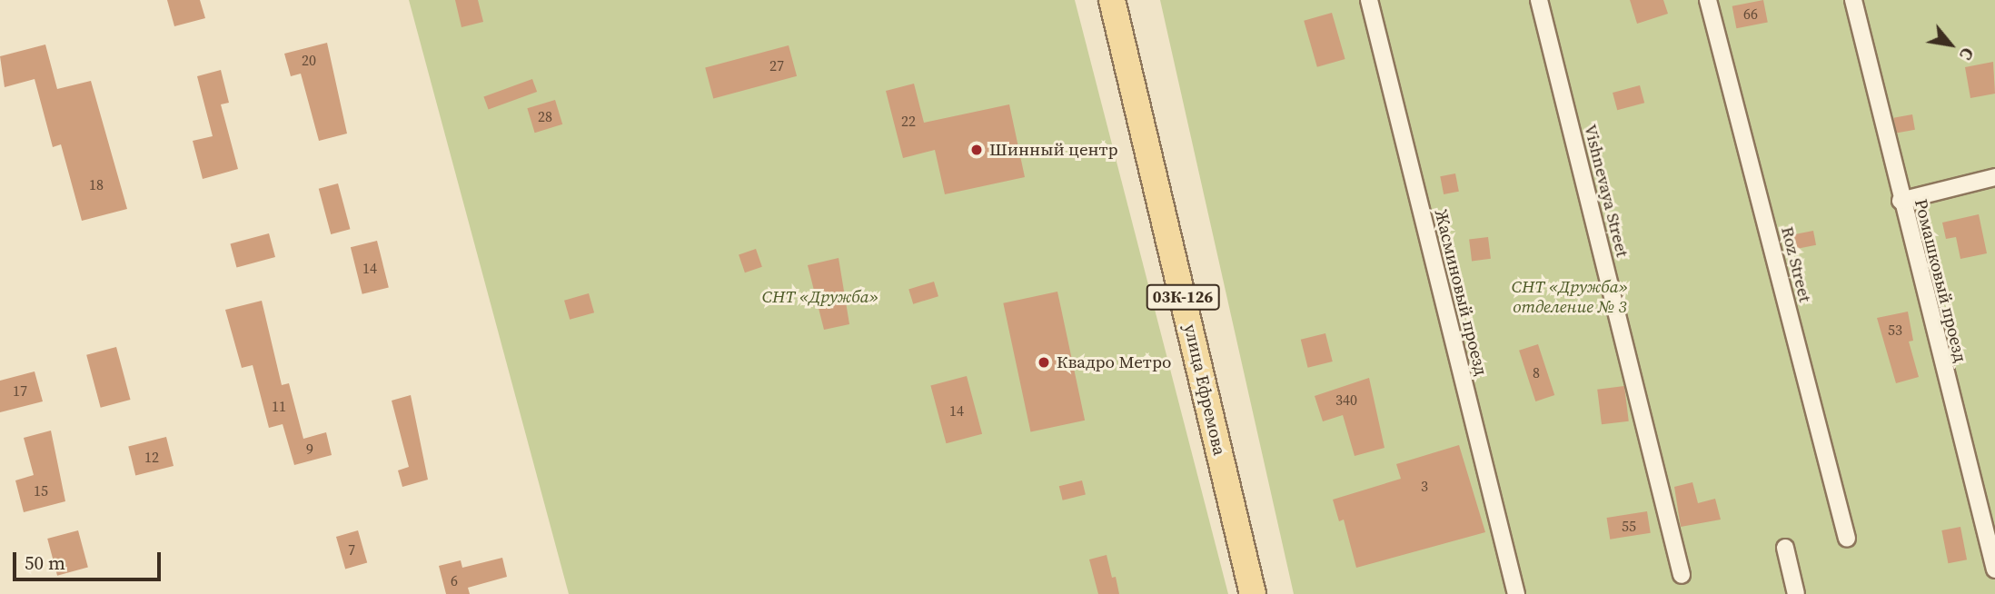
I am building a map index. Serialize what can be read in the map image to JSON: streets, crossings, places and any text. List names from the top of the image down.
{
  "streets": {
    "main road": ["03К-126", "улица Ефремова"],
    "street": [
      "Vishnevaya Street",
      "Roz Street",
      "Ромашковый проезд",
      "Жасминовый проезд"
    ]
  },
  "parks": ["СНТ «Дружба» отделение № 3", "СНТ «Дружба»"],
  "places": ["Шинный центр", "Квадро Метро"],
  "house_numbers": [
    "66",
    "20",
    "27",
    "28",
    "22",
    "18",
    "14",
    "53",
    "8",
    "17",
    "340",
    "11",
    "14",
    "9",
    "12",
    "3",
    "15",
    "55",
    "7",
    "6"
  ],
  "scale_bar": "50 m",
  "north": "bottom right"
}
